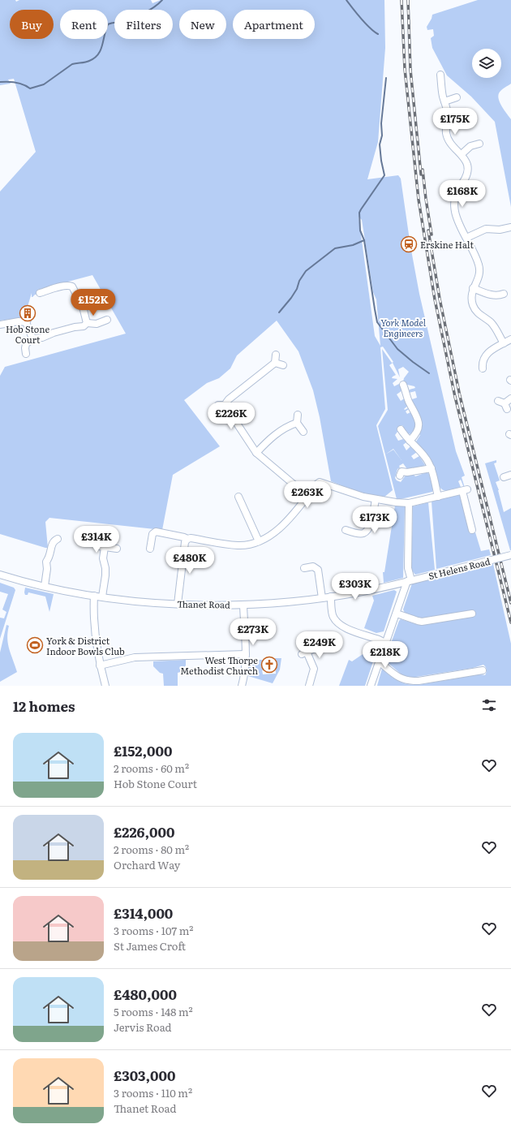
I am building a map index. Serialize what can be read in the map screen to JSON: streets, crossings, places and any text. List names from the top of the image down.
{
  "streets": {
    "street": ["St Helens Road", "Thanet Road"]
  },
  "crossings": [
    ["St Helens Road", "Thanet Road"]
  ],
  "parks": ["York Model Engineers"],
  "places": {
    "station": ["Erskine Halt"],
    "building": ["Hob Stone Court"],
    "sports": ["York & District Indoor Bowls Club"],
    "church": ["West Thorpe Methodist Church"]
  },
  "page": {
    "chip": [
      "Buy",
      "Rent",
      "Filters",
      "New",
      "Apartment"
    ],
    "price": [
      "£175K",
      "£168K",
      "£152K",
      "£226K",
      "£263K",
      "£173K",
      "£314K",
      "£480K",
      "£303K",
      "£273K",
      "£249K",
      "£218K"
    ],
    "heading": "12 homes",
    "list": [
      {
        "name": "£152,000",
        "note": "2 rooms · 60 m² · Hob Stone Court"
      },
      {
        "name": "£226,000",
        "note": "2 rooms · 80 m² · Orchard Way"
      },
      {
        "name": "£314,000",
        "note": "3 rooms · 107 m² · St James Croft"
      },
      {
        "name": "£480,000",
        "note": "5 rooms · 148 m² · Jervis Road"
      },
      {
        "name": "£303,000",
        "note": "3 rooms · 110 m² · Thanet Road"
      }
    ]
  }
}
